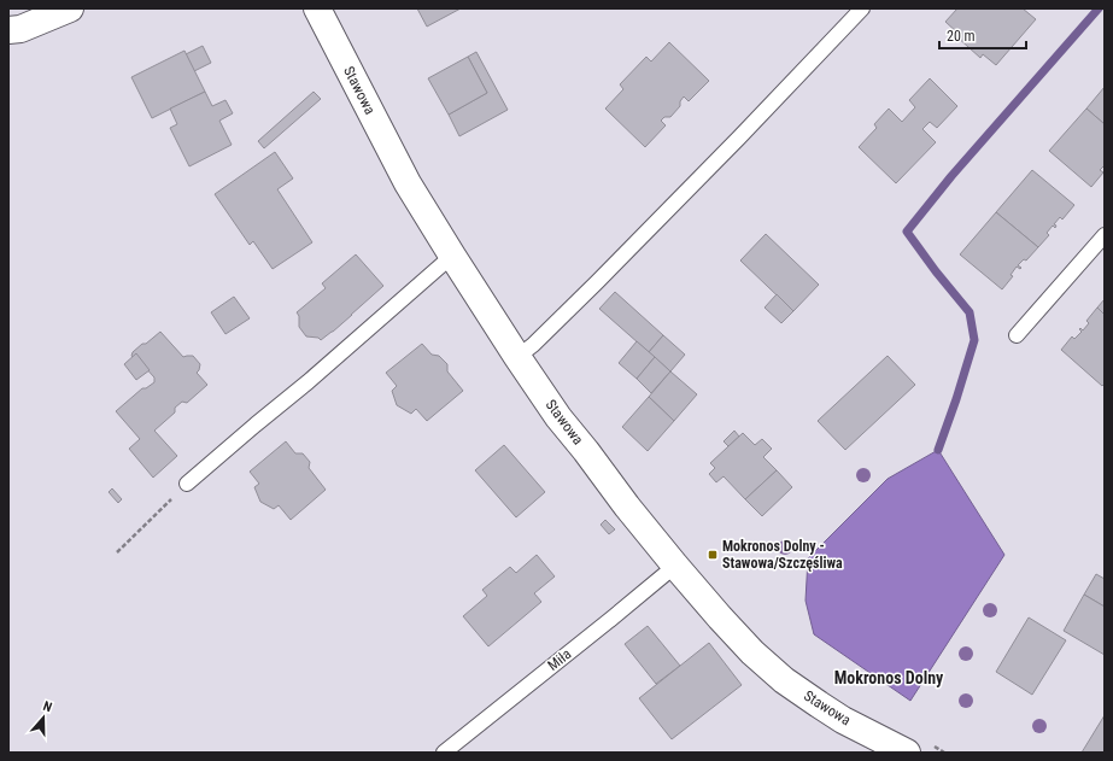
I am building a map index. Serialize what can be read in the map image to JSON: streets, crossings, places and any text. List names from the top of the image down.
{
  "streets": {
    "street": ["Stawowa"],
    "lane": ["Miła"]
  },
  "crossings": [
    ["Stawowa", "Miła"]
  ],
  "districts": ["Mokronos Dolny"],
  "places": {
    "transit": ["Mokronos Dolny - Stawowa/Szczęśliwa"]
  },
  "scale_bar": "20 m",
  "north": "top"
}
